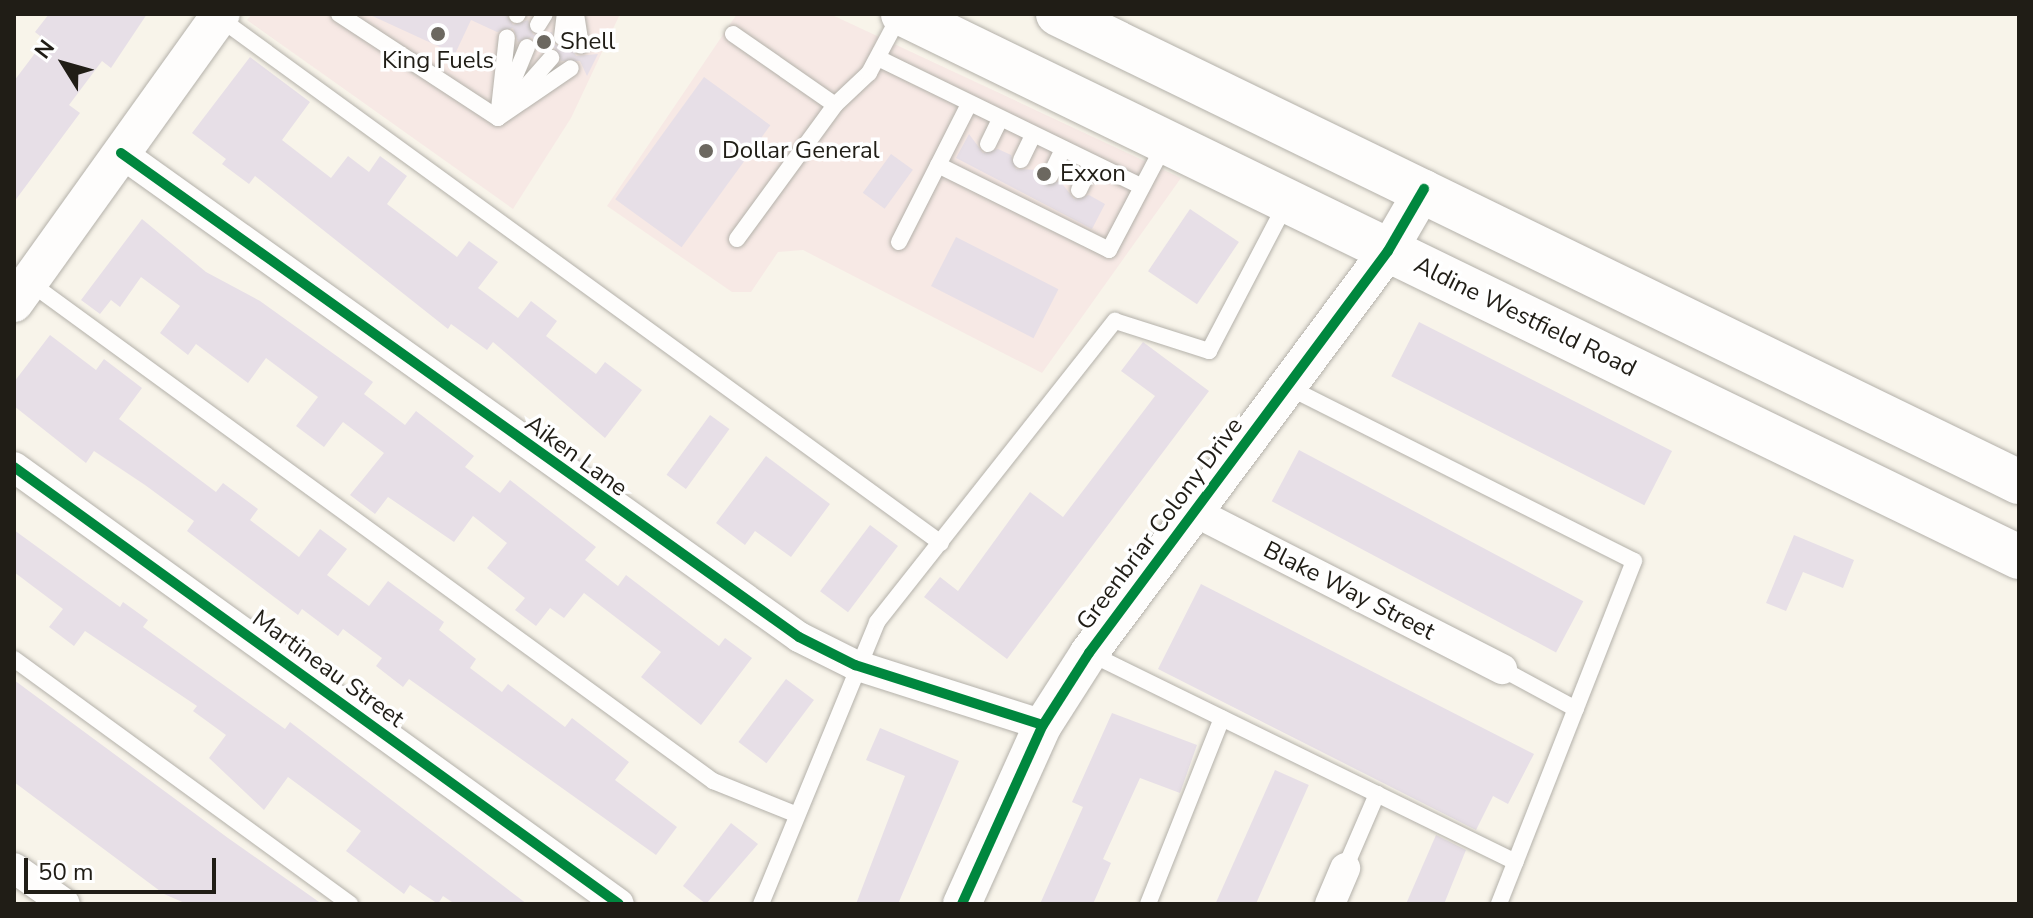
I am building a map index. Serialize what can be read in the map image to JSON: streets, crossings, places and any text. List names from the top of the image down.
{
  "streets": {
    "main road": ["Aldine Westfield Road"],
    "street": [
      "Aiken Lane",
      "Greenbriar Colony Drive",
      "Blake Way Street",
      "Martineau Street"
    ]
  },
  "crossings": [
    ["Aldine Westfield Road", "Greenbriar Colony Drive"],
    ["Aiken Lane", "Greenbriar Colony Drive"],
    ["Greenbriar Colony Drive", "Blake Way Street"]
  ],
  "places": [
    "King Fuels",
    "Shell",
    "Dollar General",
    "Exxon"
  ],
  "scale_bar": "50 m",
  "north": "top left"
}
